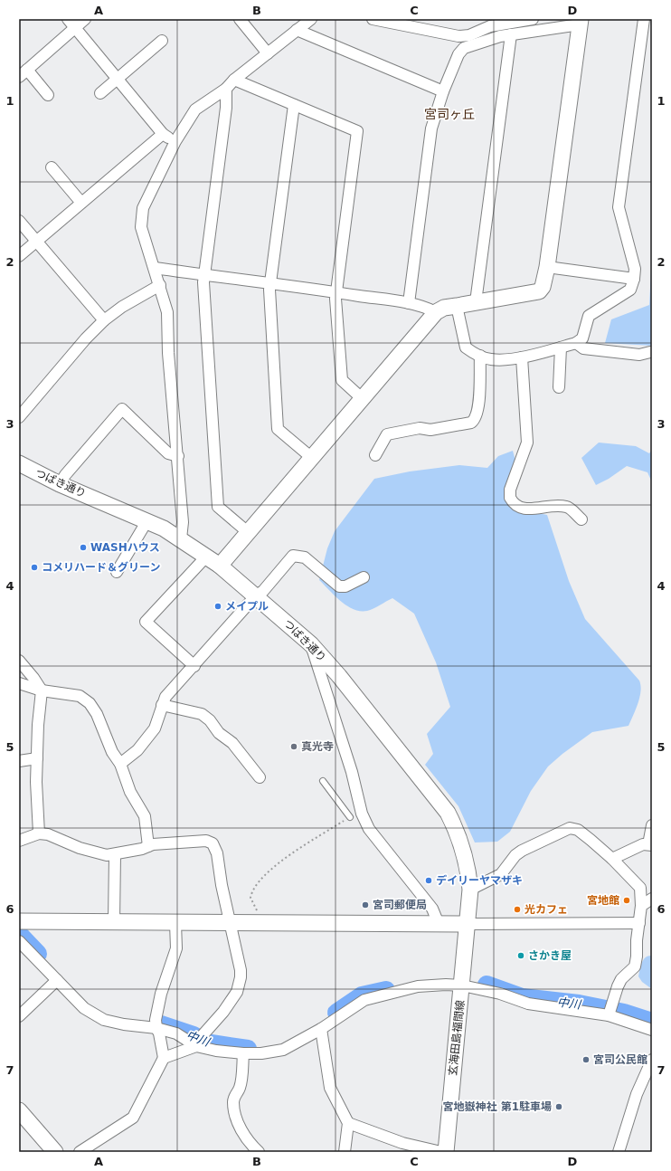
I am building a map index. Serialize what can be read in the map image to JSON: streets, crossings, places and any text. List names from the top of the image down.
{
  "streets": {
    "street": ["つばき通り", "玄海田島福間線"]
  },
  "crossings": [
    ["つばき通り", "玄海田島福間線"]
  ],
  "districts": ["宮司ヶ丘"],
  "water": ["中川"],
  "places": [
    "WASHハウス",
    "コメリハード＆グリーン",
    "メイプル",
    "真光寺",
    "デイリーヤマザキ",
    "宮地館",
    "宮司郵便局",
    "光カフェ",
    "さかき屋",
    "宮司公民館",
    "宮地嶽神社 第1駐車場"
  ],
  "grid": {
    "columns": [
      "A",
      "B",
      "C",
      "D"
    ],
    "rows": [
      "1",
      "2",
      "3",
      "4",
      "5",
      "6",
      "7"
    ]
  }
}
